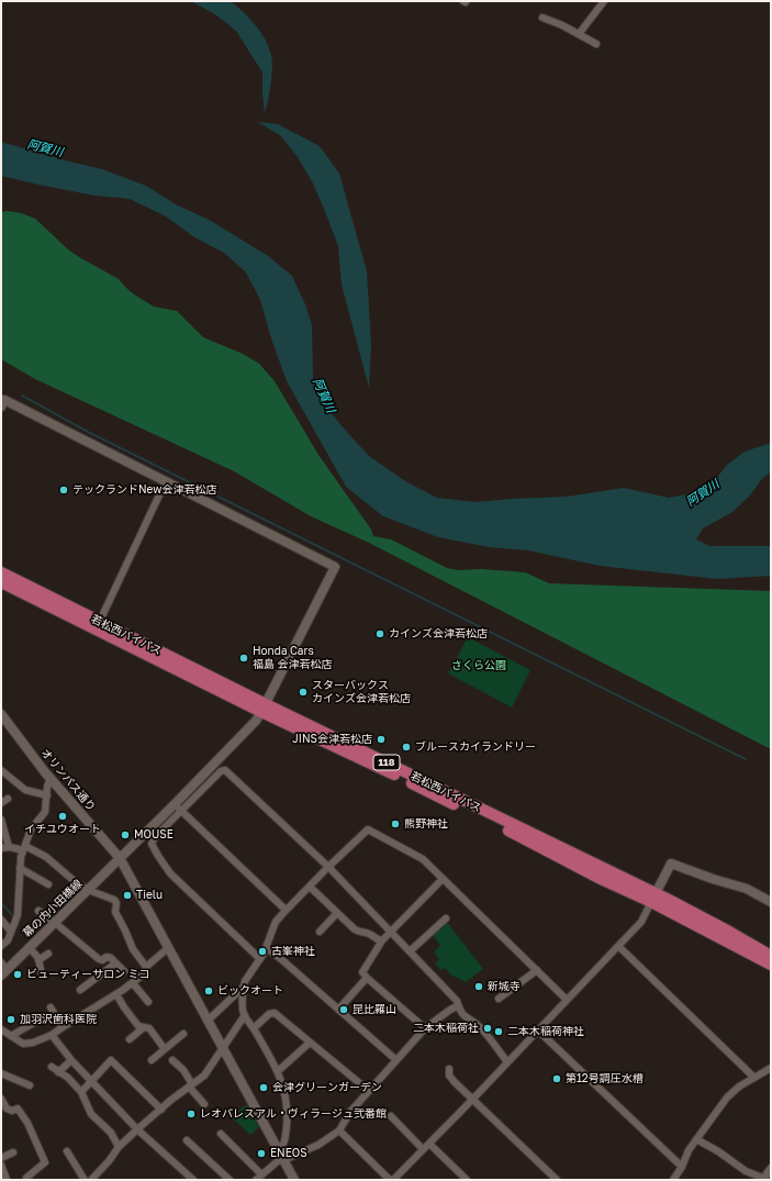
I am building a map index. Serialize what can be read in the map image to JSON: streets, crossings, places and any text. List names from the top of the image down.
{
  "streets": {
    "highway": ["若松西バイパス", "118"],
    "street": ["オリンパス通り", "幕の内小田橋線"]
  },
  "crossings": [
    ["若松西バイパス", "幕の内小田橋線"],
    ["オリンパス通り", "幕の内小田橋線"]
  ],
  "water": ["阿賀川"],
  "parks": ["さくら公園"],
  "places": [
    "テックランドNew会津若松店",
    "カインズ会津若松店",
    "Honda Cars 福島 会津若松店",
    "スターバックス カインズ会津若松店",
    "JINS会津若松店",
    "ブルースカイランドリー",
    "イチユウオート",
    "熊野神社",
    "MOUSE",
    "Tielu",
    "古峯神社",
    "ビューティーサロン ミコ",
    "新城寺",
    "ビックオート",
    "昆比羅山",
    "加羽沢歯科医院",
    "二本木稲荷社",
    "二本木稲荷神社",
    "第12号調圧水槽",
    "会津グリーンガーデン",
    "レオパレスアル・ヴィラージュ弐番館",
    "ENEOS"
  ]
}
